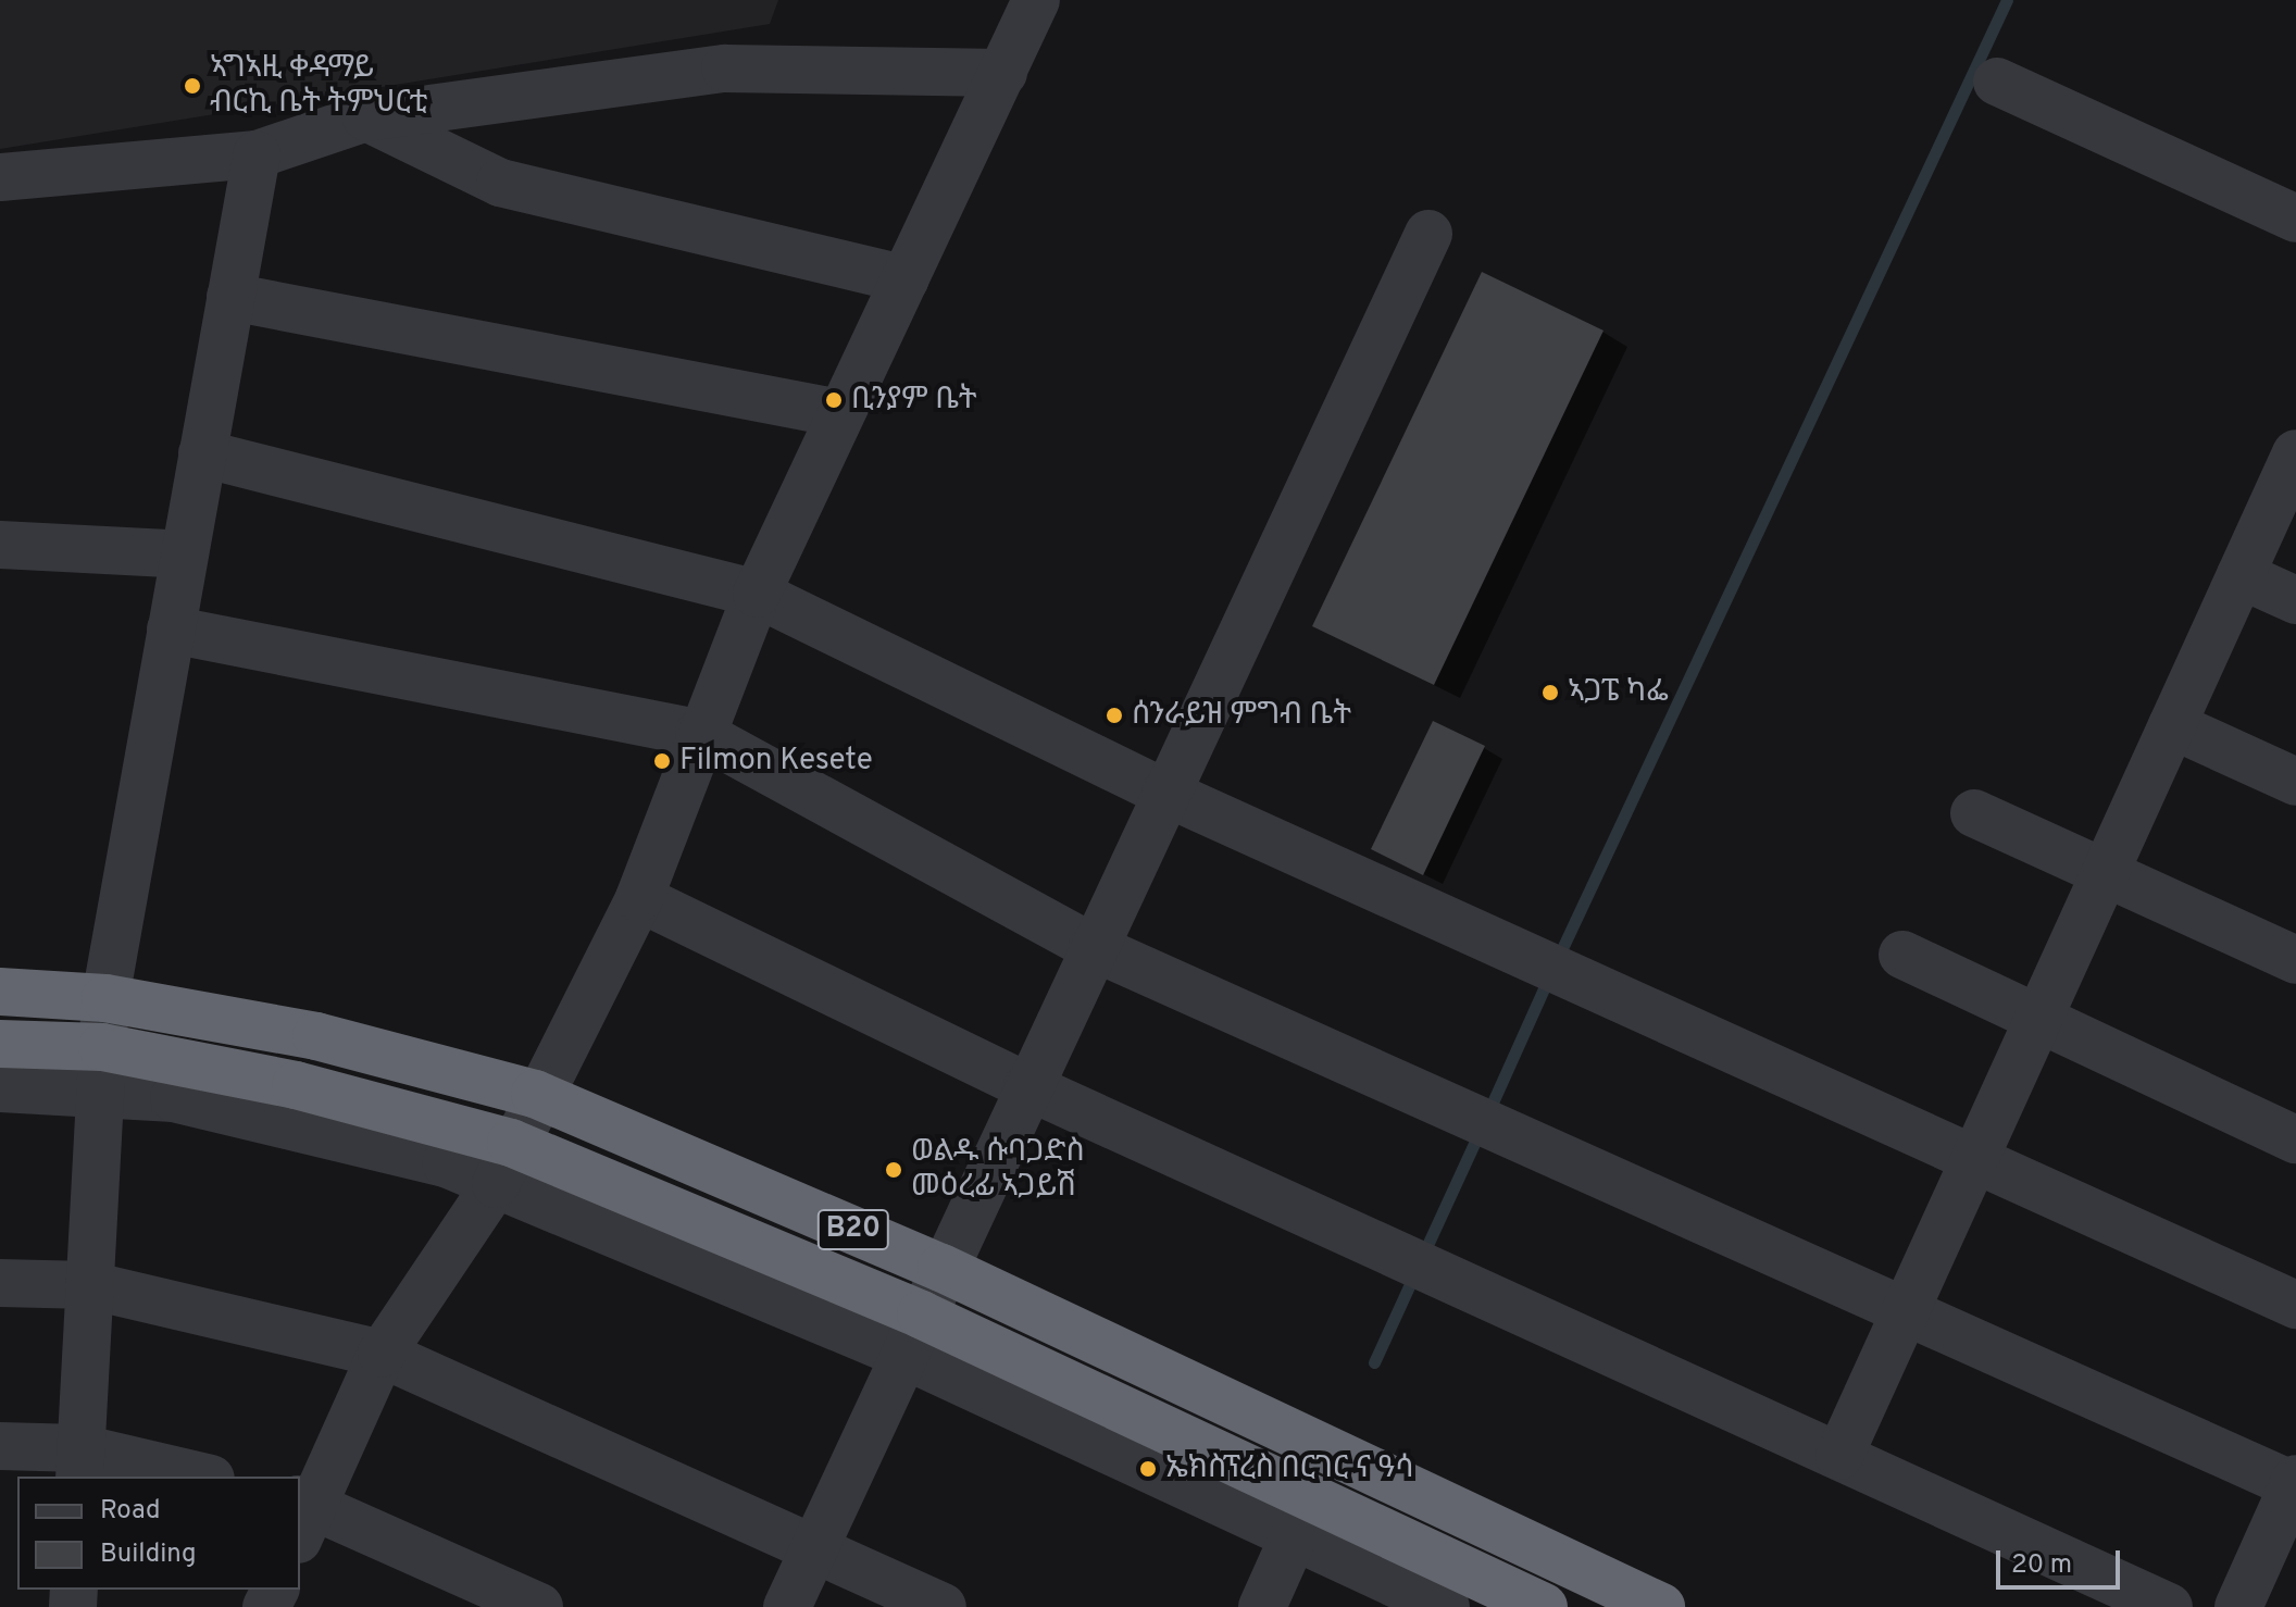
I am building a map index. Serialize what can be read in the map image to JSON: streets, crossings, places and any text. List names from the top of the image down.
{
  "streets": {
    "highway": ["B20"]
  },
  "places": [
    "ኣግኣዚ ቀዳማይ ብርኪ ቤት ትምህርቲ",
    "ቢንያም ቤት",
    "ኣጋፔ ካፌ",
    "ሰንራይዝ ምግብ ቤት",
    "Filmon Kesete",
    "ወልዱ ሱባጋድስ መዕረፊ ኣጋይሽ",
    "ኤክስፕረስ በርገር ና ዓሳ"
  ],
  "legend": ["Road", "Building"],
  "scale_bar": "20 m"
}
